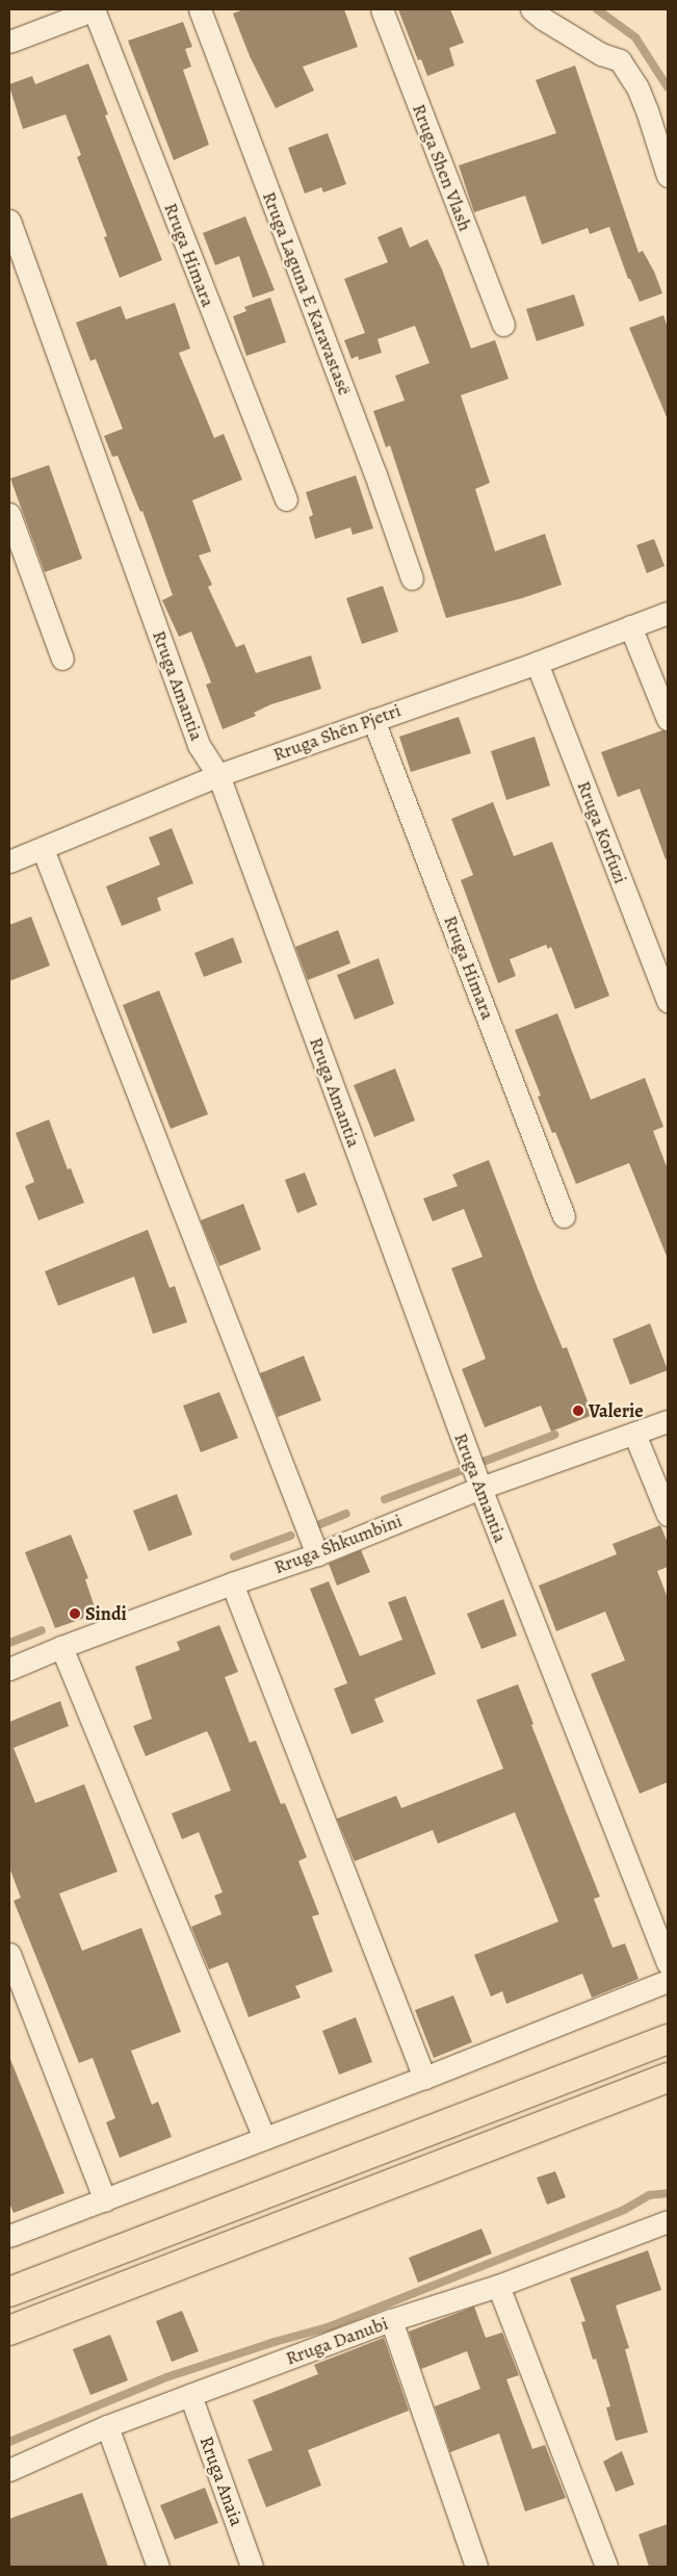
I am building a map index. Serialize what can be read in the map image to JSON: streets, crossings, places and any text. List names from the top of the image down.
{
  "streets": {
    "street": [
      "Rruga Shen Vlash",
      "Rruga Himara",
      "Rruga Laguna E Karavastasë",
      "Rruga Amantia",
      "Rruga Shën Pjetri",
      "Rruga Korfuzi",
      "Rruga Shkumbini",
      "Rruga Danubi",
      "Rruga Anaia"
    ]
  },
  "crossings": [
    ["Rruga Himara", "Rruga Shën Pjetri"],
    ["Rruga Amantia", "Rruga Shën Pjetri"],
    ["Rruga Amantia", "Rruga Shkumbini"],
    ["Rruga Shën Pjetri", "Rruga Korfuzi"],
    ["Rruga Danubi", "Rruga Anaia"]
  ],
  "places": ["Valerie", "Sindi"]
}
